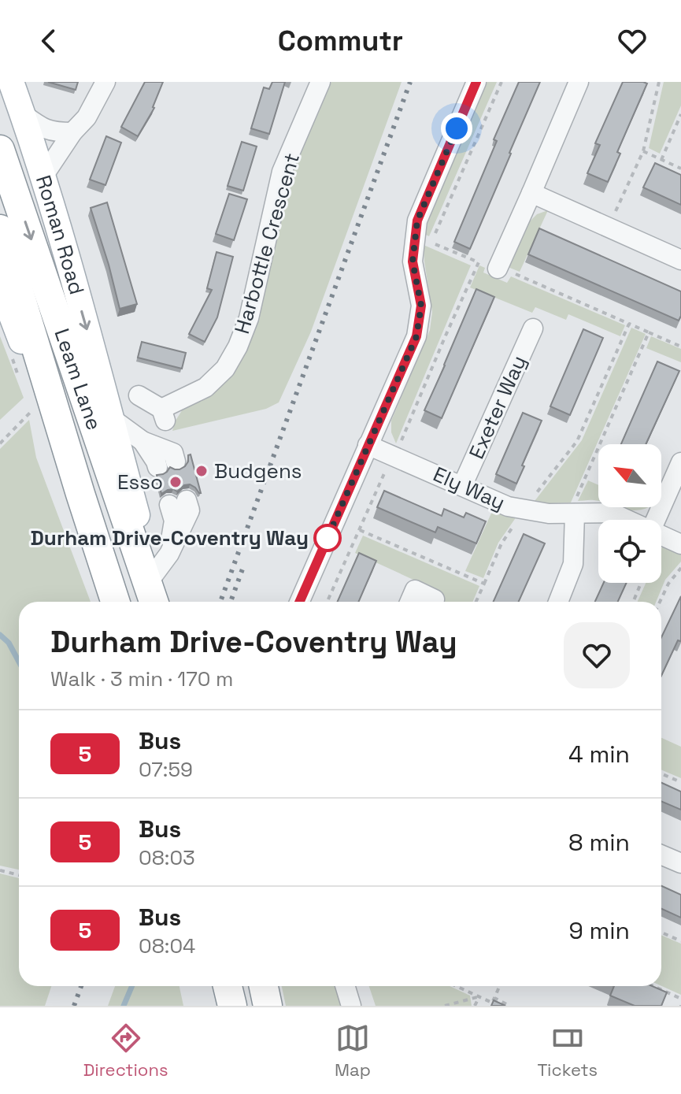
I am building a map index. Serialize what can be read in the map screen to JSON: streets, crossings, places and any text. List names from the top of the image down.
{
  "streets": {
    "highway": ["Leam Lane"],
    "main road": ["Roman Road"],
    "street": ["Harbottle Crescent", "Exeter Way", "Ely Way"]
  },
  "crossings": [
    ["Exeter Way", "Ely Way"]
  ],
  "places": ["Budgens", "Esso", "Durham Drive-Coventry Way"],
  "lines": ["bus line 5"],
  "north": "top left",
  "page": {
    "header": "Commutr",
    "heading": ["Durham Drive-Coventry Way", "Walk · 3 min · 170 m"],
    "list": [
      {
        "mark": "5",
        "name": "Bus",
        "note": "07:59",
        "value": "4 min"
      },
      {
        "mark": "5",
        "name": "Bus",
        "note": "08:03",
        "value": "8 min"
      },
      {
        "mark": "5",
        "name": "Bus",
        "note": "08:04",
        "value": "9 min"
      }
    ],
    "tabs": ["Directions", "Map", "Tickets"]
  }
}
